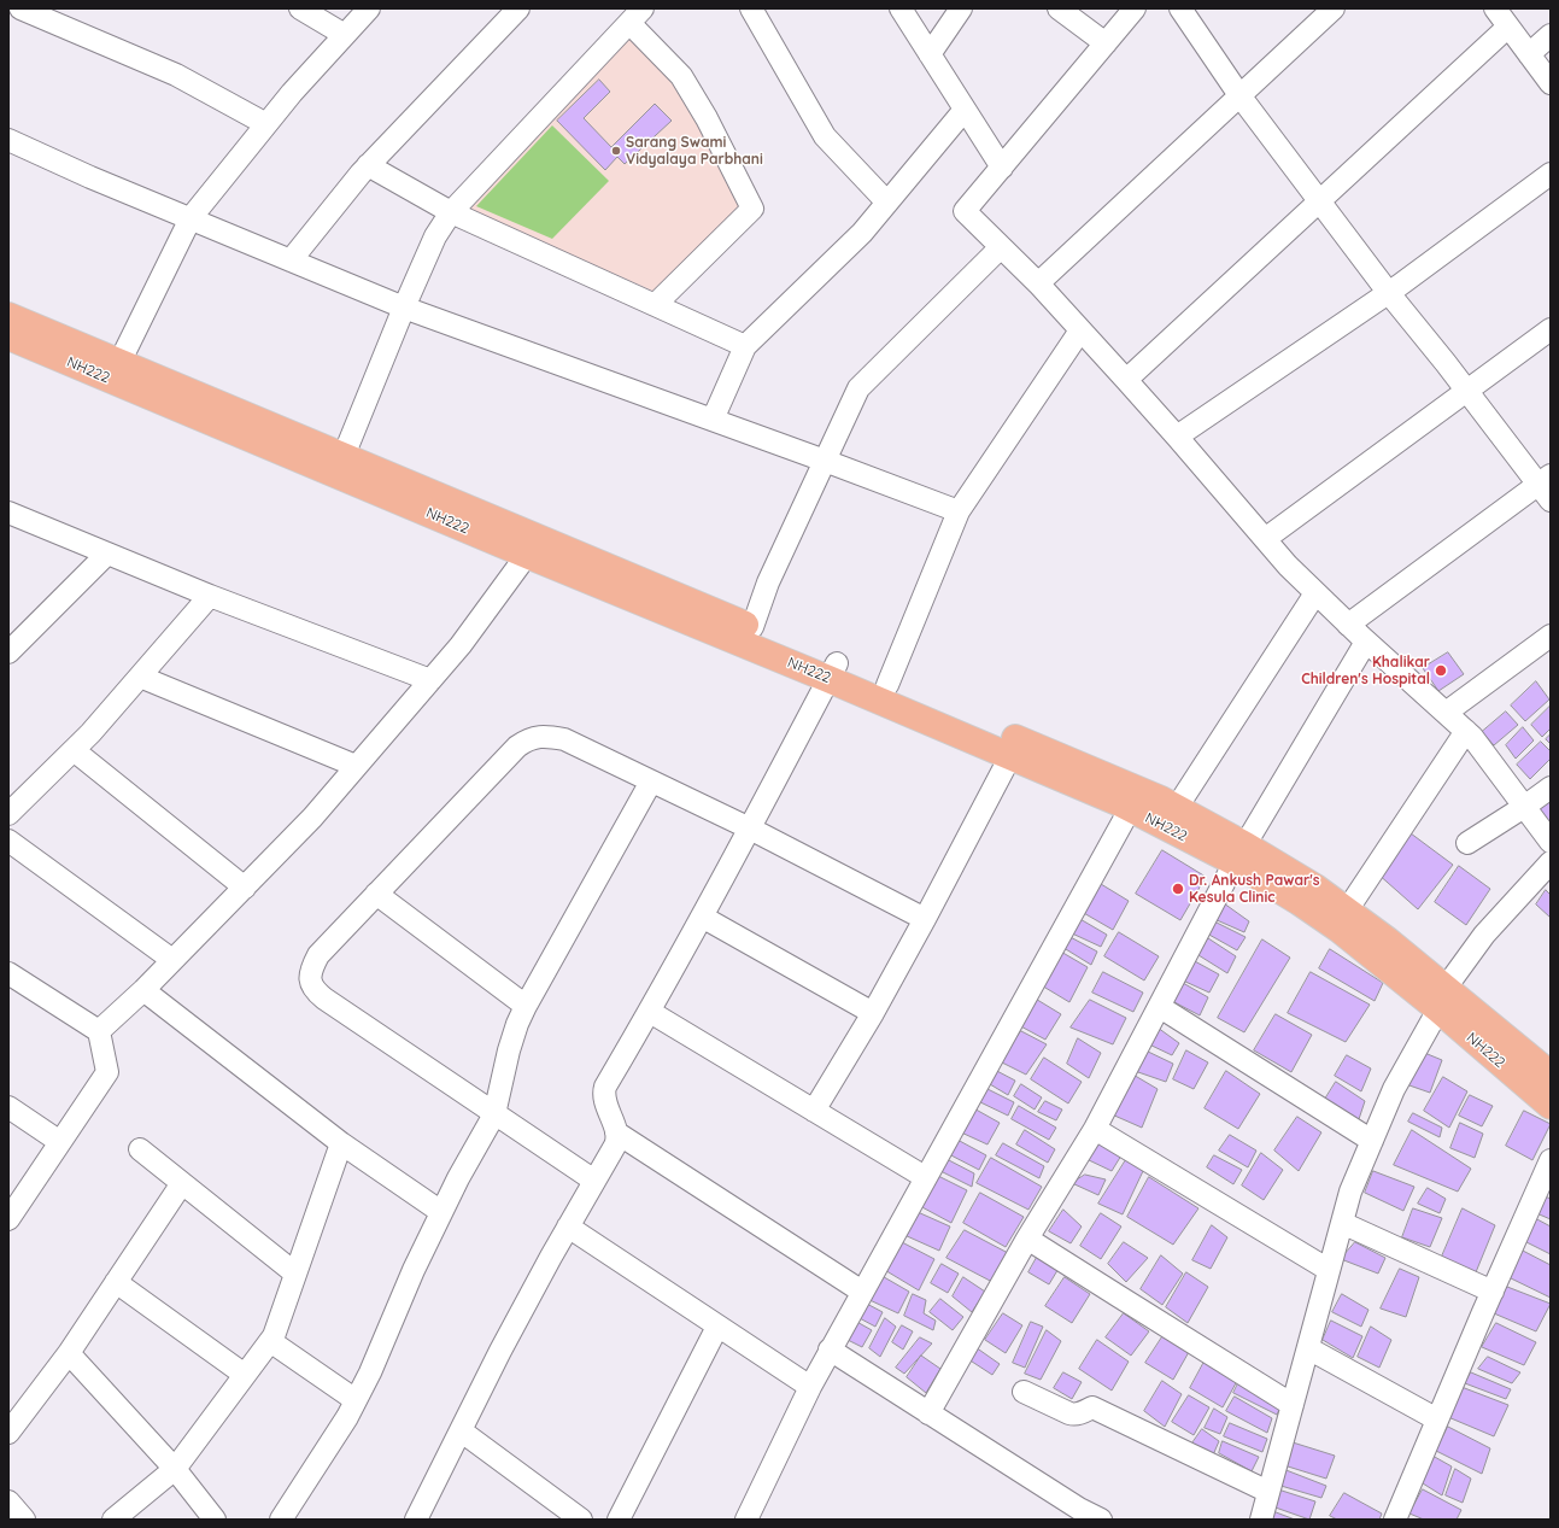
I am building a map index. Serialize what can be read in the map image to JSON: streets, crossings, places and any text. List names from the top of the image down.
{
  "streets": {
    "highway": ["NH222"]
  },
  "places": ["Sarang Swami Vidyalaya Parbhani", "Khalikar Children's Hospital", "Dr. Ankush Pawar's Kesula Clinic"]
}
